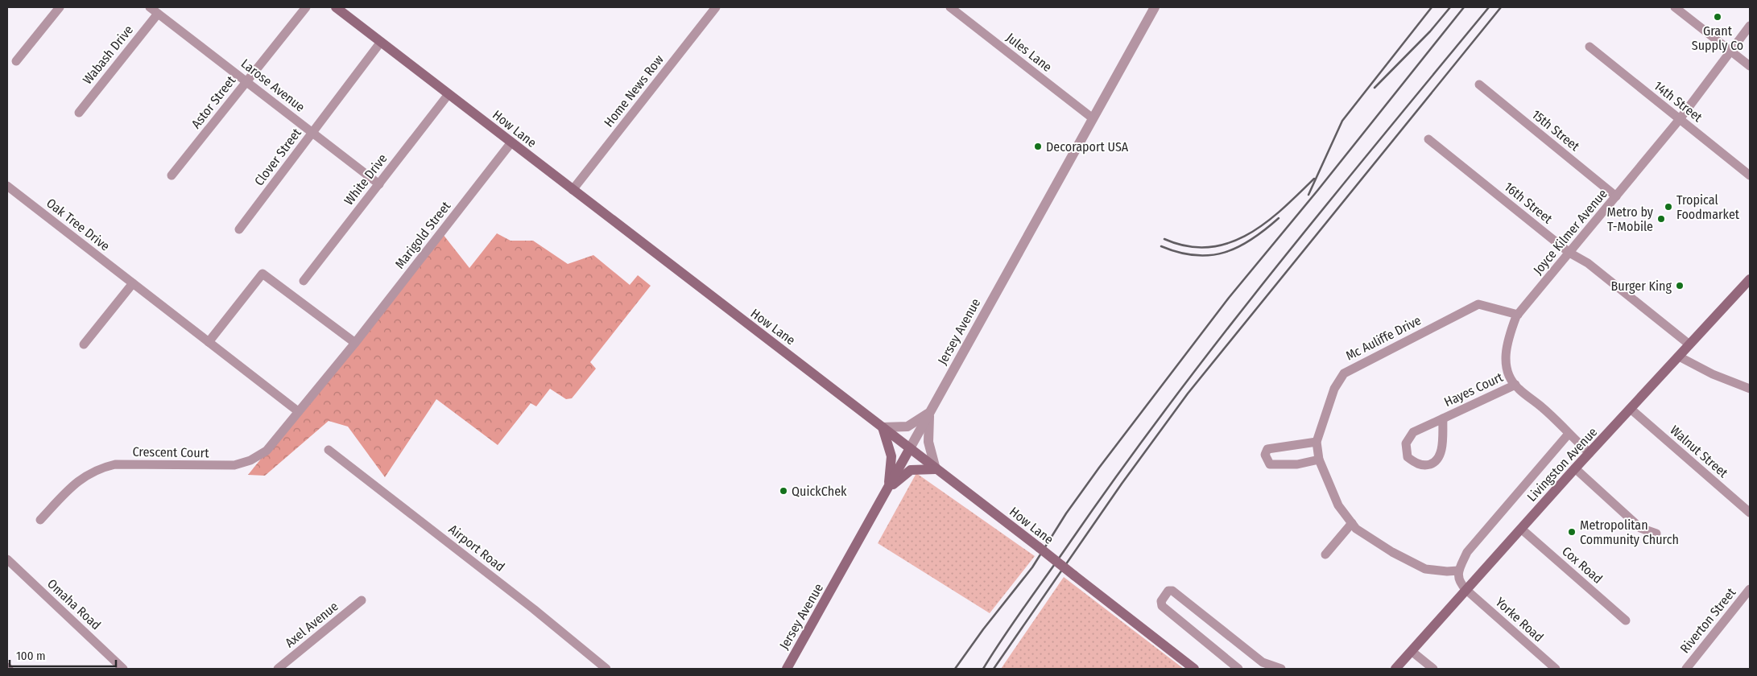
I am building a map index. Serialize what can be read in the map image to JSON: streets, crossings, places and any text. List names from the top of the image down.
{
  "streets": {
    "main road": ["How Lane", "Jersey Avenue", "Livingston Avenue"],
    "street": [
      "Jules Lane",
      "Wabash Drive",
      "Larose Avenue",
      "Home News Row",
      "14th Street",
      "Astor Street",
      "15th Street",
      "Clover Street",
      "White Drive",
      "16th Street",
      "Oak Tree Drive",
      "Joyce Kilmer Avenue",
      "Marigold Street",
      "Mc Auliffe Drive",
      "Hayes Court",
      "Walnut Street",
      "Crescent Court",
      "Airport Road",
      "Cox Road",
      "Omaha Road",
      "Yorke Road",
      "Riverton Street",
      "Axel Avenue"
    ]
  },
  "crossings": [
    ["Jules Lane", "Jersey Avenue"],
    ["Wabash Drive", "Larose Avenue"],
    ["Larose Avenue", "Astor Street"],
    ["Larose Avenue", "Clover Street"],
    ["Larose Avenue", "White Drive"],
    ["Home News Row", "How Lane"],
    ["14th Street", "Joyce Kilmer Avenue"],
    ["How Lane", "Clover Street"],
    ["How Lane", "White Drive"],
    ["How Lane", "Marigold Street"],
    ["How Lane", "Jersey Avenue"],
    ["15th Street", "Joyce Kilmer Avenue"],
    ["16th Street", "Joyce Kilmer Avenue"],
    ["16th Street", "Livingston Avenue"],
    ["Joyce Kilmer Avenue", "Mc Auliffe Drive"],
    ["Joyce Kilmer Avenue", "Hayes Court"],
    ["Joyce Kilmer Avenue", "Livingston Avenue"],
    ["Marigold Street", "Crescent Court"],
    ["Walnut Street", "Livingston Avenue"],
    ["Livingston Avenue", "Cox Road"],
    ["Livingston Avenue", "Yorke Road"]
  ],
  "places": [
    "Grant Supply Co",
    "Decoraport USA",
    "Tropical Foodmarket",
    "Metro by T-Mobile",
    "Burger King",
    "QuickChek",
    "Metropolitan Community Church"
  ],
  "scale_bar": "100 m"
}
